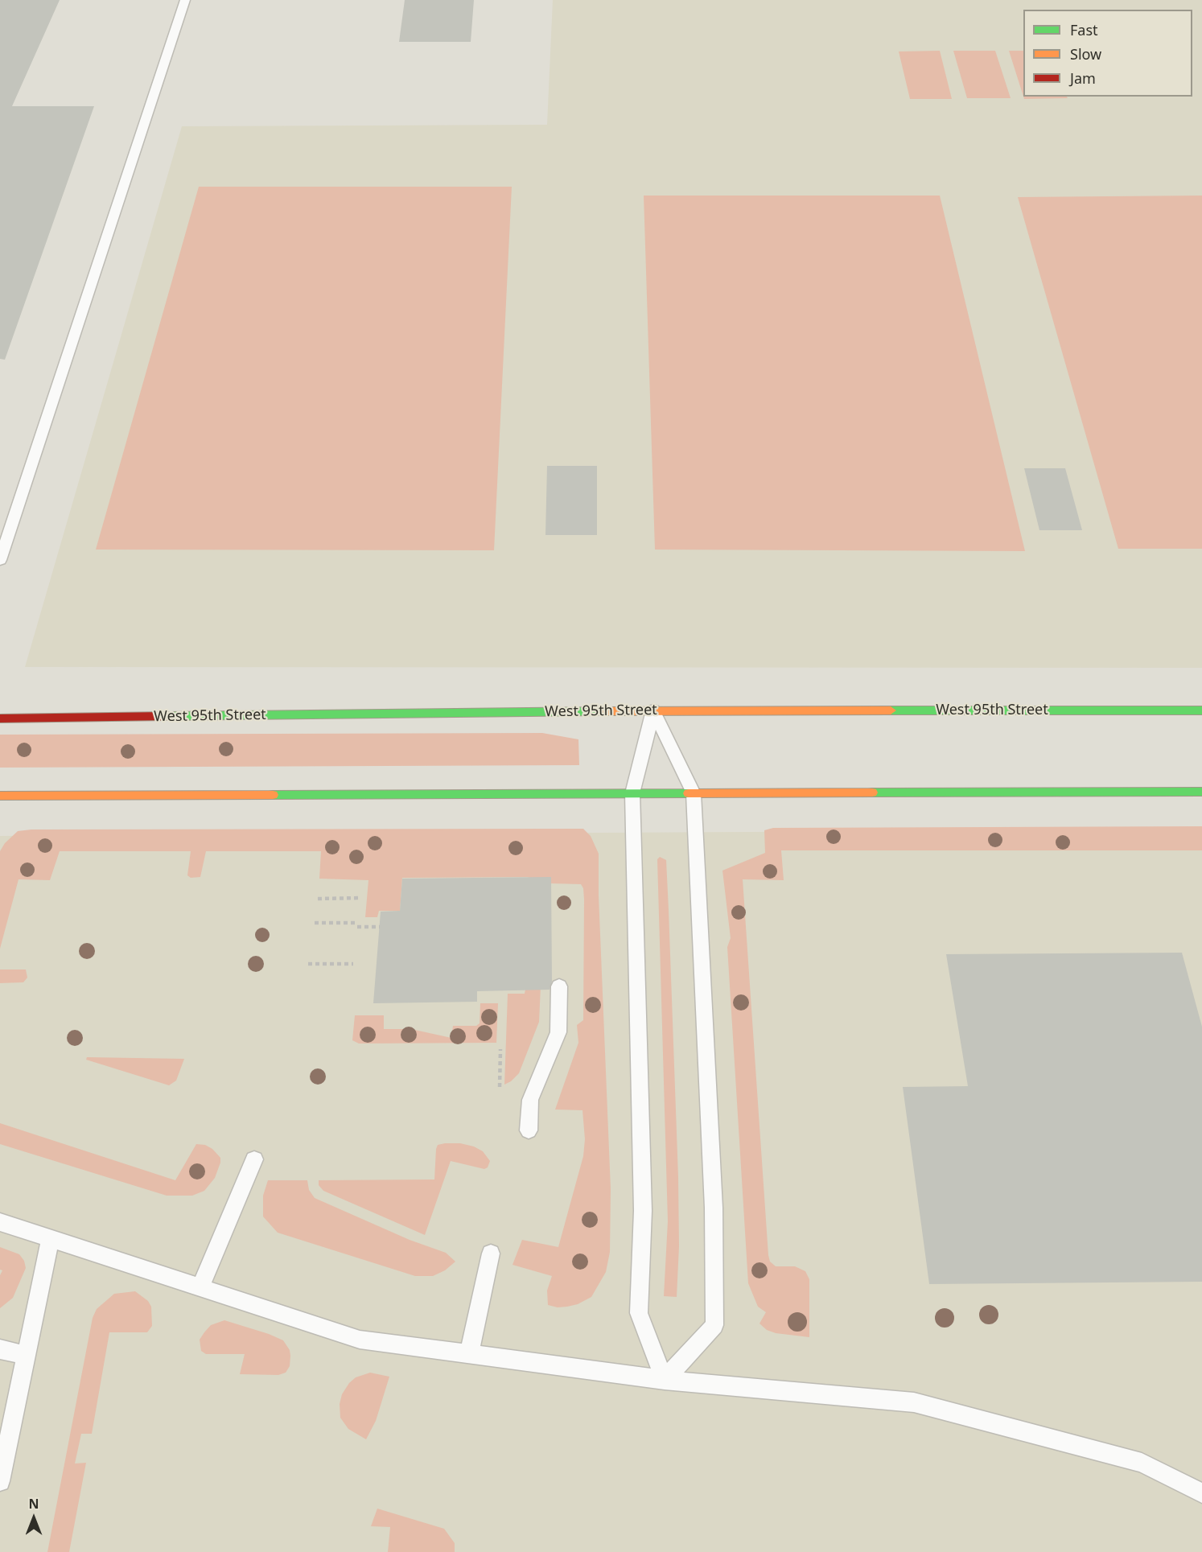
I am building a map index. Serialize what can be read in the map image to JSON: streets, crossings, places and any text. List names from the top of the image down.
{
  "streets": {
    "main road": ["West 95th Street"]
  },
  "legend": ["Fast", "Slow", "Jam"],
  "north": "top"
}
